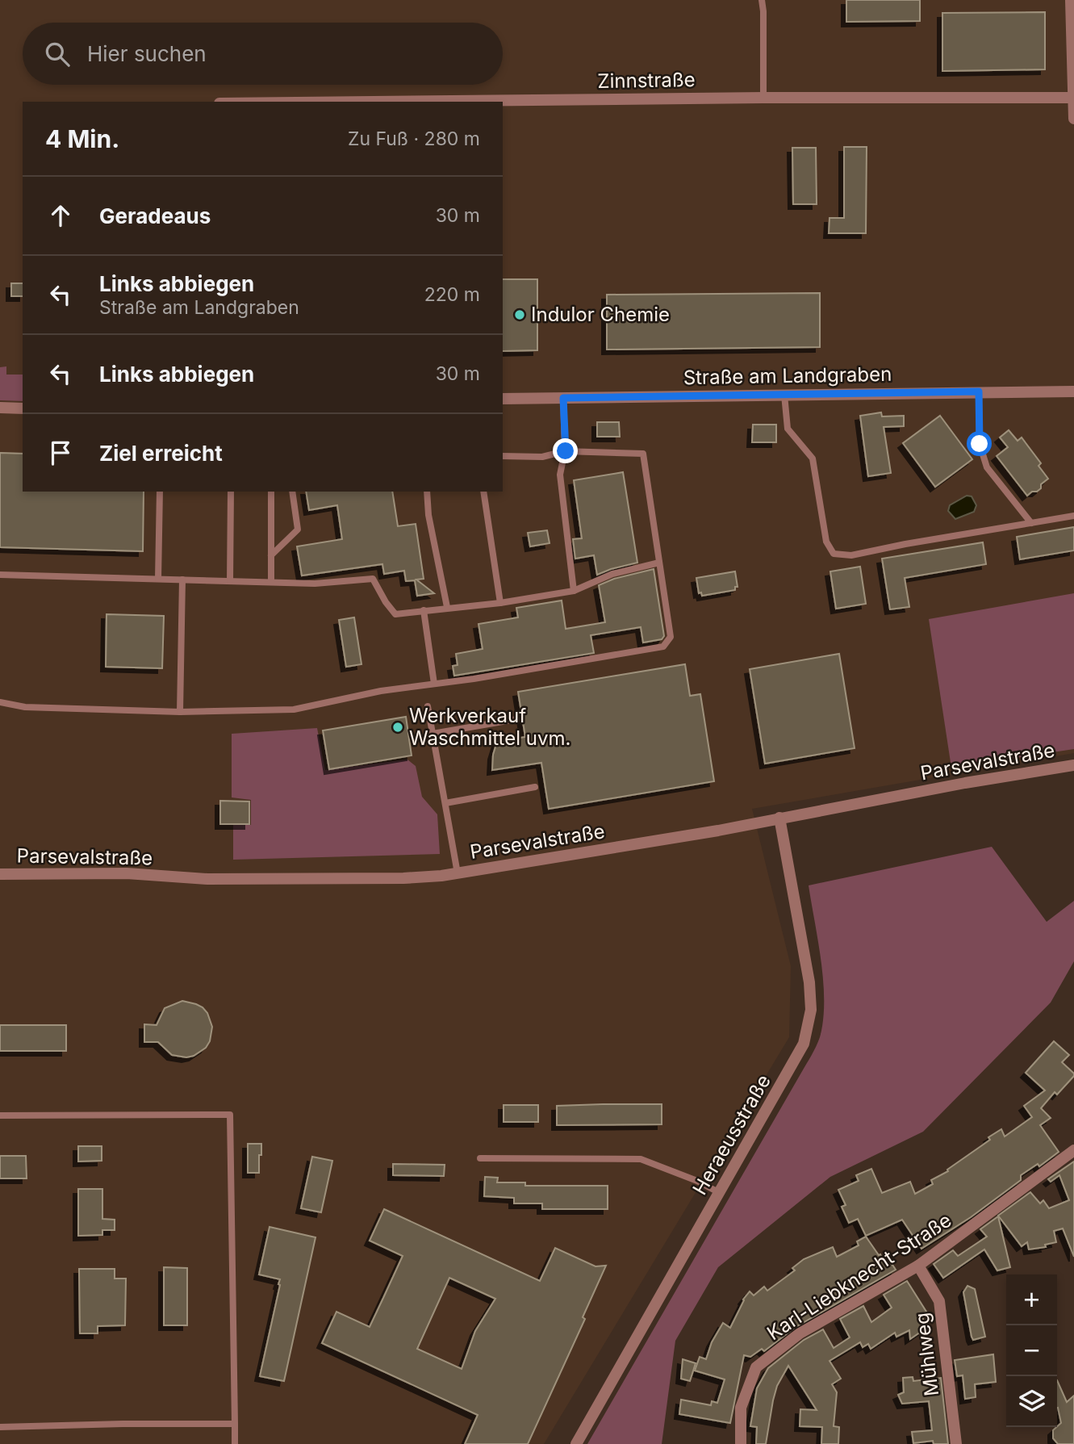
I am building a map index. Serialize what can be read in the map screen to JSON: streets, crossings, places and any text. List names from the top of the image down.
{
  "streets": {
    "street": [
      "Zinnstraße",
      "Straße am Landgraben",
      "Parsevalstraße",
      "Heraeusstraße",
      "Karl-Liebknecht-Straße",
      "Mühlweg"
    ]
  },
  "crossings": [
    ["Parsevalstraße", "Heraeusstraße"],
    ["Karl-Liebknecht-Straße", "Mühlweg"]
  ],
  "places": ["Indulor Chemie", "Werkverkauf Waschmittel uvm."],
  "page": {
    "search": "Hier suchen",
    "heading": ["4 Min.", "Zu Fuß · 280 m"],
    "list": [
      ["Geradeaus", "30 m"],
      ["Links abbiegen", "Straße am Landgraben", "220 m"],
      ["Links abbiegen", "30 m"],
      "Ziel erreicht"
    ],
    "map_buttons": ["+", "−"]
  }
}
